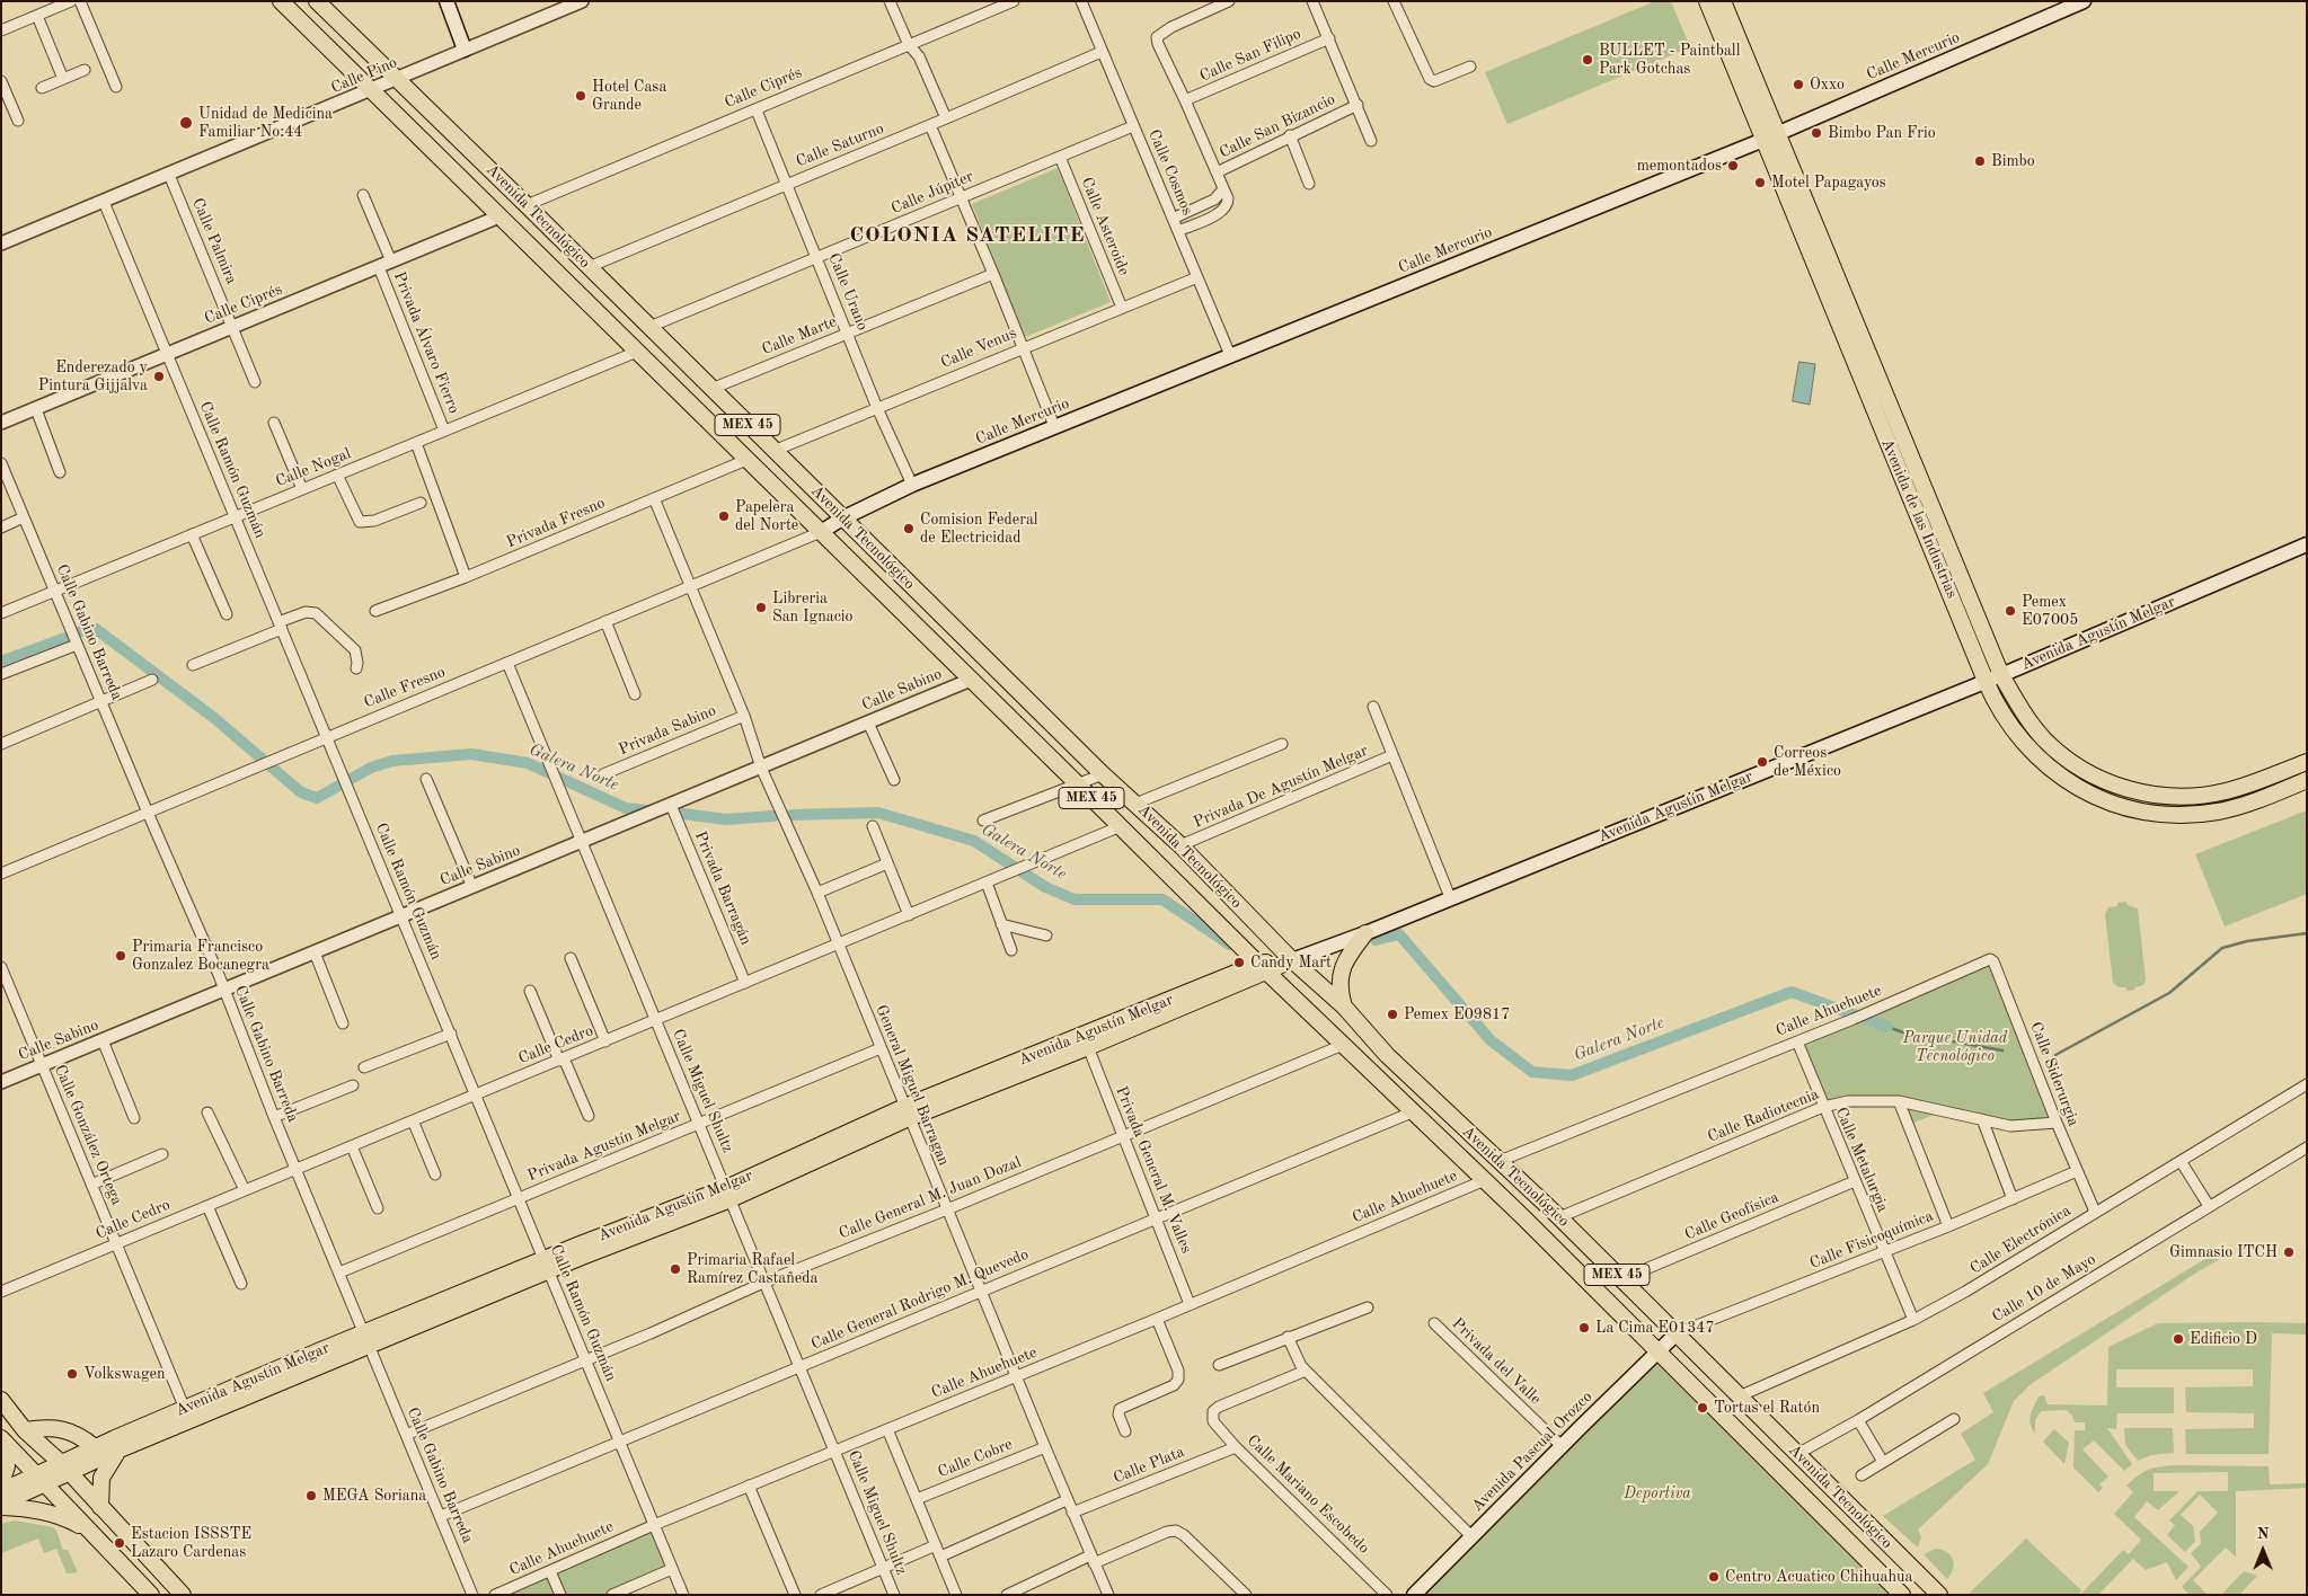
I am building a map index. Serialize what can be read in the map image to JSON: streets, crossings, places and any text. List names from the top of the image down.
{
  "streets": {
    "main road": [
      "Calle Mercurio",
      "Avenida Tecnológico",
      "MEX 45",
      "Avenida de las Industrias",
      "Avenida Agustín Melgar",
      "Avenida Pascual Orozco"
    ],
    "street": [
      "Calle San Filipo",
      "Calle Pino",
      "Calle Ciprés",
      "Calle San Bizancio",
      "Calle Saturno",
      "Calle Cosmos",
      "Calle Júpiter",
      "Calle Asteroide",
      "Calle Palmira",
      "Calle Urano",
      "Calle Marte",
      "Privada Álvaro Fierro",
      "Calle Venus",
      "Calle Nogal",
      "Calle Ramón Guzmán",
      "Privada Fresno",
      "Calle Gabino Barreda",
      "Calle Fresno",
      "Calle Sabino",
      "Privada Sabino",
      "Privada De Agustín Melgar",
      "Privada Barragán",
      "Calle Ahuehuete",
      "Calle Cedro",
      "Calle Siderurgia",
      "General Miguel Barragan",
      "Calle Miguel Shultz",
      "Calle Radiotecnia",
      "Calle González Ortega",
      "Privada Agustín Melgar",
      "Calle Metalurgia",
      "Privada General M. Valles",
      "Calle General M. Juan Dozal",
      "Calle Geofísica",
      "Calle Fisicoquímica",
      "Calle Electrónica",
      "Calle 10 de Mayo",
      "Calle General Rodrigo M. Quevedo",
      "Privada del Valle",
      "Calle Cobre",
      "Calle Plata",
      "Calle Mariano Escobedo"
    ]
  },
  "crossings": [
    ["Calle San Filipo", "Calle San Bizancio"],
    ["Calle Mercurio", "Calle Cosmos"],
    ["Calle Mercurio", "Avenida Tecnológico"],
    ["Calle Mercurio", "Calle Urano"],
    ["Calle Mercurio", "Avenida de las Industrias"],
    ["Calle Mercurio", "Calle Fresno"],
    ["Calle Pino", "Avenida Tecnológico"],
    ["Calle Pino", "Calle Palmira"],
    ["Calle Pino", "Calle Ramón Guzmán"],
    ["Calle Ciprés", "Avenida Tecnológico"],
    ["Calle Ciprés", "Calle Palmira"],
    ["Calle Ciprés", "Calle Urano"],
    ["Calle Ciprés", "Privada Álvaro Fierro"],
    ["Calle Ciprés", "Calle Ramón Guzmán"],
    ["Calle Saturno", "Calle Cosmos"],
    ["Calle Saturno", "Avenida Tecnológico"],
    ["Calle Saturno", "Calle Urano"],
    ["Calle Cosmos", "Calle Júpiter"],
    ["Calle Cosmos", "Calle Venus"],
    ["Calle Júpiter", "Avenida Tecnológico"],
    ["Calle Júpiter", "Calle Asteroide"],
    ["Calle Júpiter", "Calle Urano"],
    ["Avenida Tecnológico", "Calle Marte"],
    ["Avenida Tecnológico", "Calle Venus"],
    ["Avenida Tecnológico", "Calle Nogal"],
    ["Avenida Tecnológico", "Privada Fresno"],
    ["Avenida Tecnológico", "Avenida Agustín Melgar"],
    ["Avenida Tecnológico", "Calle Fresno"],
    ["Avenida Tecnológico", "Calle Sabino"],
    ["Avenida Tecnológico", "Privada De Agustín Melgar"],
    ["Avenida Tecnológico", "Calle Ahuehuete"],
    ["Avenida Tecnológico", "Calle Cedro"],
    ["Avenida Tecnológico", "Calle Radiotecnia"],
    ["Avenida Tecnológico", "Calle General M. Juan Dozal"],
    ["Avenida Tecnológico", "Calle Geofísica"],
    ["Avenida Tecnológico", "Calle Fisicoquímica"],
    ["Avenida Tecnológico", "Calle Electrónica"],
    ["Avenida Tecnológico", "Calle 10 de Mayo"],
    ["Avenida Tecnológico", "Calle General Rodrigo M. Quevedo"],
    ["Avenida Tecnológico", "Avenida Pascual Orozco"],
    ["Calle Asteroide", "Calle Venus"],
    ["Calle Urano", "Calle Marte"],
    ["Calle Urano", "Calle Venus"],
    ["Privada Álvaro Fierro", "Calle Nogal"],
    ["Calle Nogal", "Calle Ramón Guzmán"],
    ["Calle Nogal", "Calle Gabino Barreda"],
    ["Calle Ramón Guzmán", "Avenida Agustín Melgar"],
    ["Calle Ramón Guzmán", "Calle Fresno"],
    ["Calle Ramón Guzmán", "Calle Sabino"],
    ["Calle Ramón Guzmán", "Calle Ahuehuete"],
    ["Calle Ramón Guzmán", "Calle Cedro"],
    ["Calle Ramón Guzmán", "Privada Agustín Melgar"],
    ["Calle Ramón Guzmán", "Calle General M. Juan Dozal"],
    ["Calle Ramón Guzmán", "Calle General Rodrigo M. Quevedo"],
    ["Avenida de las Industrias", "Avenida Agustín Melgar"],
    ["Privada Fresno", "General Miguel Barragan"],
    ["Calle Gabino Barreda", "Avenida Agustín Melgar"],
    ["Calle Gabino Barreda", "Calle Fresno"],
    ["Calle Gabino Barreda", "Calle Sabino"],
    ["Calle Gabino Barreda", "Calle Cedro"],
    ["Calle Gabino Barreda", "Privada Agustín Melgar"],
    ["Calle Gabino Barreda", "Calle General M. Juan Dozal"],
    ["Calle Gabino Barreda", "Calle General Rodrigo M. Quevedo"],
    ["Avenida Agustín Melgar", "General Miguel Barragan"],
    ["Avenida Agustín Melgar", "Calle Miguel Shultz"],
    ["Avenida Agustín Melgar", "Calle González Ortega"],
    ["Avenida Agustín Melgar", "Privada General M. Valles"],
    ["Calle Fresno", "General Miguel Barragan"],
    ["Calle Fresno", "Calle Miguel Shultz"],
    ["Calle Sabino", "Privada Barragán"],
    ["Calle Sabino", "General Miguel Barragan"],
    ["Calle Sabino", "Calle Miguel Shultz"],
    ["Calle Sabino", "Calle González Ortega"],
    ["Privada Sabino", "General Miguel Barragan"],
    ["Privada Barragán", "Calle Cedro"],
    ["Calle Ahuehuete", "Calle Siderurgia"],
    ["Calle Ahuehuete", "General Miguel Barragan"],
    ["Calle Ahuehuete", "Calle Miguel Shultz"],
    ["Calle Ahuehuete", "Calle Metalurgia"],
    ["Calle Ahuehuete", "Privada General M. Valles"],
    ["Calle Cedro", "General Miguel Barragan"],
    ["Calle Cedro", "Calle Miguel Shultz"],
    ["Calle Cedro", "Calle González Ortega"],
    ["Calle Siderurgia", "Calle Radiotecnia"],
    ["Calle Siderurgia", "Calle Fisicoquímica"],
    ["Calle Siderurgia", "Calle Electrónica"],
    ["General Miguel Barragan", "Privada Agustín Melgar"],
    ["General Miguel Barragan", "Calle General M. Juan Dozal"],
    ["General Miguel Barragan", "Calle General Rodrigo M. Quevedo"],
    ["General Miguel Barragan", "Calle Cobre"],
    ["General Miguel Barragan", "Calle Plata"],
    ["Calle Miguel Shultz", "Privada Agustín Melgar"],
    ["Calle Miguel Shultz", "Calle General M. Juan Dozal"],
    ["Calle Miguel Shultz", "Calle General Rodrigo M. Quevedo"],
    ["Calle Radiotecnia", "Calle Metalurgia"],
    ["Calle Metalurgia", "Calle Geofísica"],
    ["Calle Metalurgia", "Calle Fisicoquímica"],
    ["Calle Metalurgia", "Calle Electrónica"],
    ["Privada General M. Valles", "Calle General M. Juan Dozal"],
    ["Privada General M. Valles", "Calle General Rodrigo M. Quevedo"],
    ["Calle Fisicoquímica", "Avenida Pascual Orozco"],
    ["Privada del Valle", "Avenida Pascual Orozco"],
    ["Calle Plata", "Calle Mariano Escobedo"]
  ],
  "districts": ["COLONIA SATELITE"],
  "water": ["Galera Norte"],
  "parks": ["Parque Unidad Tecnológico", "Deportiva"],
  "places": [
    "BULLET - Paintball Park Gotchas",
    "Oxxo",
    "Hotel Casa Grande",
    "Unidad de Medicina Familiar No:44",
    "Bimbo Pan Frio",
    "Bimbo",
    "memontados",
    "Motel Papagayos",
    "Enderezado y Pintura Gijjalva",
    "Papelera del Norte",
    "Comision Federal de Electricidad",
    "Libreria San Ignacio",
    "Pemex E07005",
    "Correos de México",
    "Primaria Francisco Gonzalez Bocanegra",
    "Candy Mart",
    "Pemex E09817",
    "Gimnasio ITCH",
    "Primaria Rafael Ramírez Castañeda",
    "La Cima E01347",
    "Edificio D",
    "Volkswagen",
    "Tortas el Ratón",
    "MEGA Soriana",
    "Estacion ISSSTE Lazaro Cardenas",
    "Centro Acuatico Chihuahua"
  ],
  "north": "top"
}
